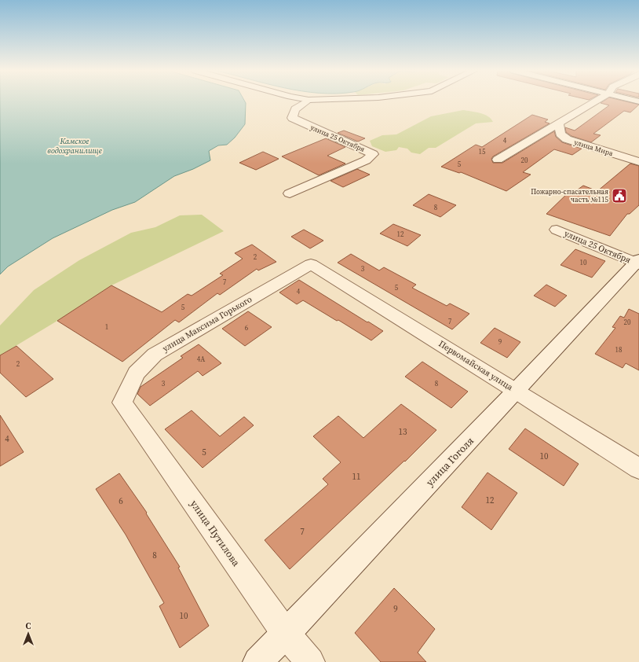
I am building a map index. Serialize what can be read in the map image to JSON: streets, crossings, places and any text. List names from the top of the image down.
{
  "streets": {
    "street": [
      "улица 25 Октября",
      "улица Мира",
      "улица Максима Горького",
      "Первомайская улица",
      "улица Гоголя",
      "улица Путилова"
    ]
  },
  "crossings": [
    ["улица 25 Октября", "улица Гоголя"],
    ["улица Максима Горького", "Первомайская улица"],
    ["улица Максима Горького", "улица Путилова"],
    ["Первомайская улица", "улица Гоголя"],
    ["улица Гоголя", "улица Путилова"]
  ],
  "water": ["Камское водохранилище"],
  "places": {
    "public building": ["Пожарно-спасательная часть №115"]
  },
  "house_numbers": [
    "4",
    "15",
    "20",
    "5",
    "8",
    "12",
    "2",
    "10",
    "3",
    "7",
    "5",
    "4",
    "5",
    "7",
    "20",
    "1",
    "6",
    "9",
    "18",
    "4А",
    "2",
    "3",
    "8",
    "13",
    "4",
    "5",
    "10",
    "11",
    "12",
    "6",
    "7",
    "8",
    "9",
    "10"
  ],
  "north": "top"
}
